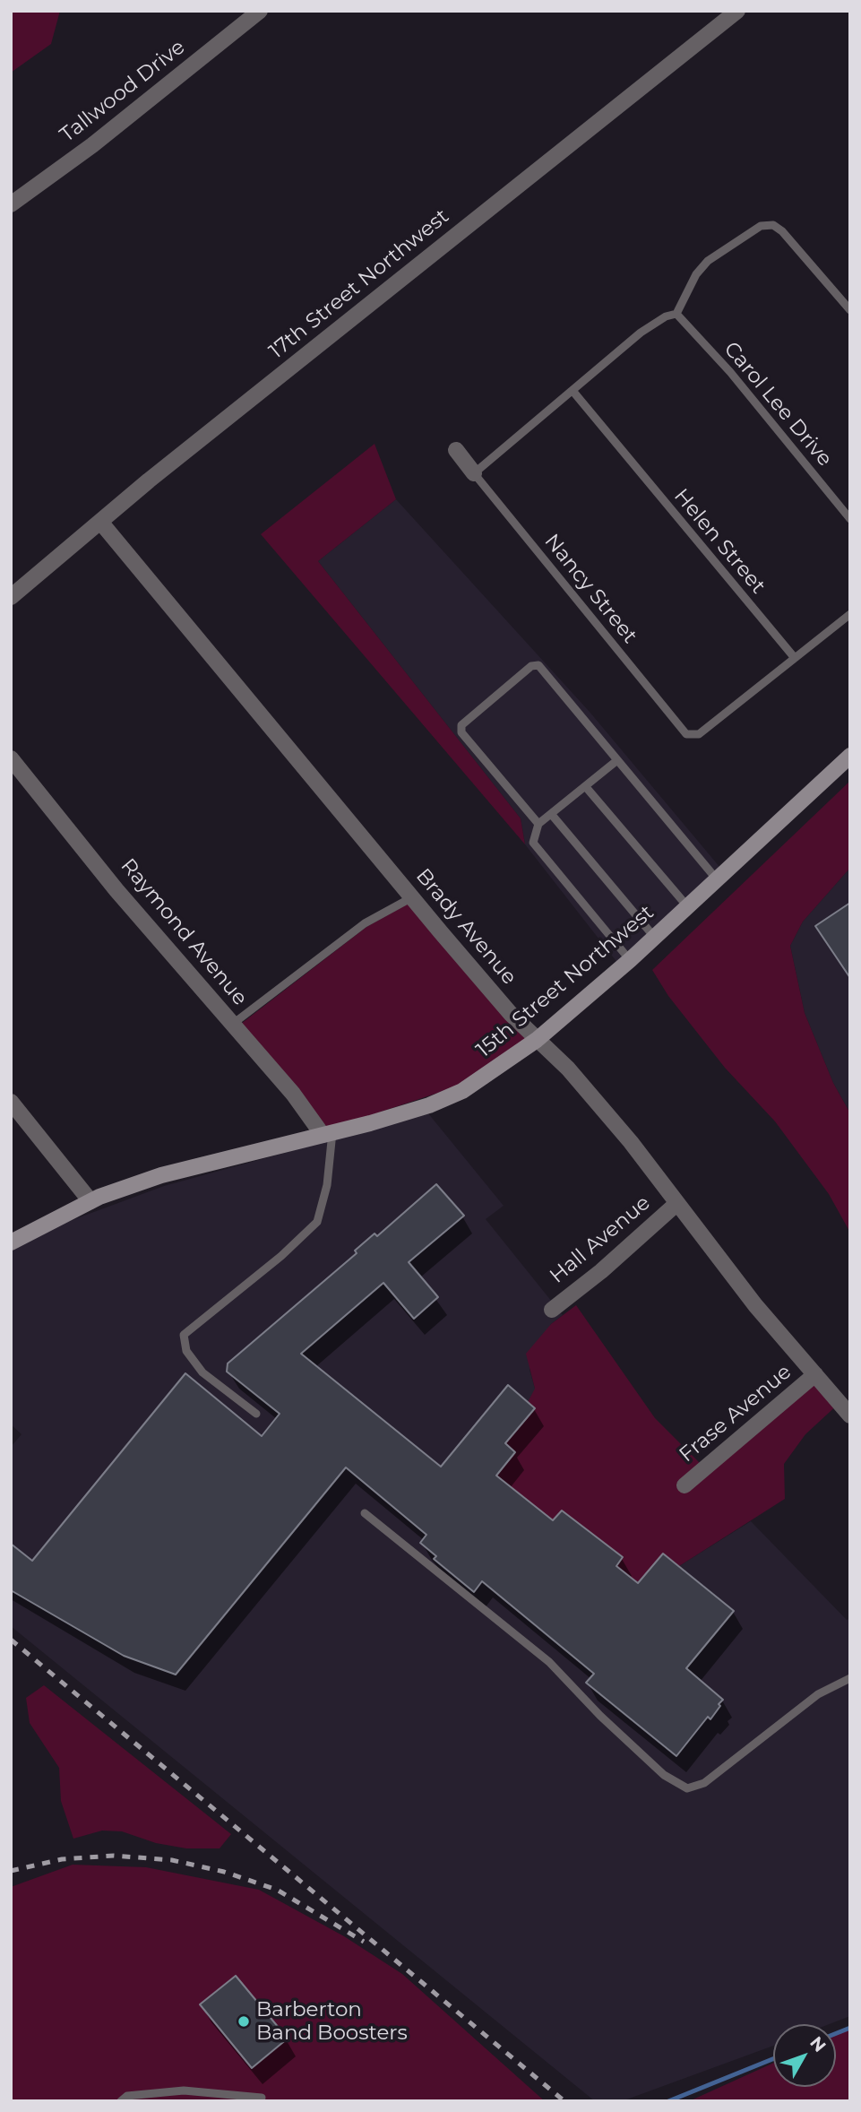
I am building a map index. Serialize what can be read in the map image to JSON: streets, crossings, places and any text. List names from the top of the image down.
{
  "streets": {
    "street": [
      "Tallwood Drive",
      "17th Street Northwest",
      "Brady Avenue",
      "Raymond Avenue",
      "15th Street Northwest",
      "Hall Avenue",
      "Frase Avenue"
    ],
    "lane": ["Carol Lee Drive", "Helen Street", "Nancy Street"]
  },
  "crossings": [
    ["17th Street Northwest", "Brady Avenue"],
    ["Helen Street", "Nancy Street"],
    ["Brady Avenue", "15th Street Northwest"],
    ["Brady Avenue", "Hall Avenue"],
    ["Brady Avenue", "Frase Avenue"],
    ["Raymond Avenue", "15th Street Northwest"]
  ],
  "places": ["Barberton Band Boosters"],
  "north": "top right"
}
